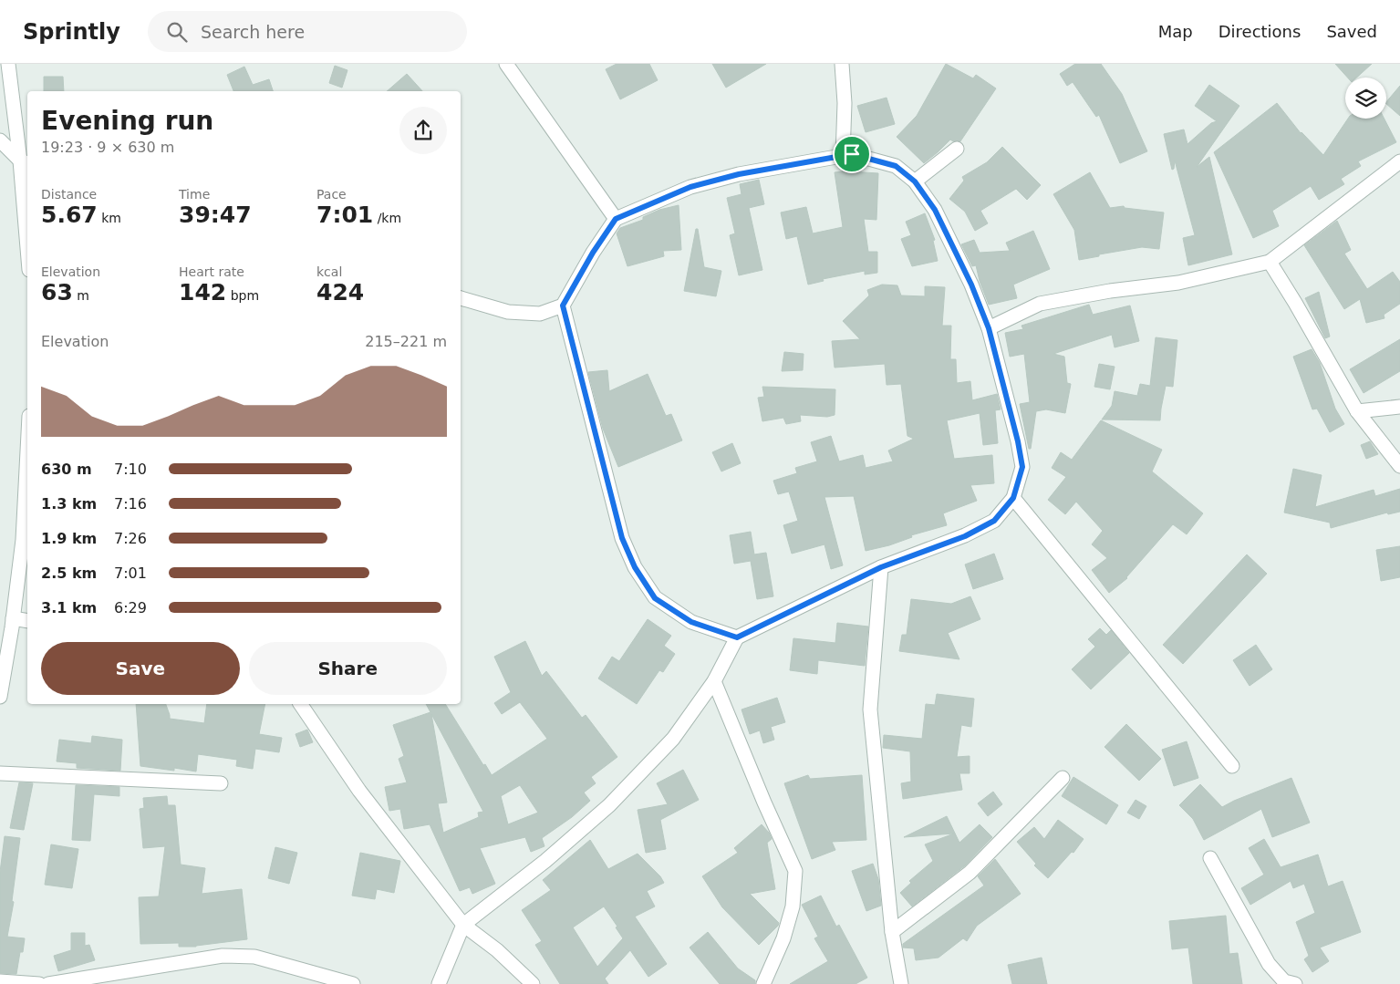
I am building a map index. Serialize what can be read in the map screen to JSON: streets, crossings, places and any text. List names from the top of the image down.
{
  "page": {
    "header": "Sprintly",
    "search": "Search here",
    "nav": ["Map", "Directions", "Saved"],
    "heading": ["Evening run", "19:23 · 9 × 630 m"],
    "stats": [
      ["Distance", "5.67 km"],
      ["Time", "39:47"],
      ["Pace", "7:01 /km"],
      ["Elevation", "63 m"],
      ["Heart rate", "142 bpm"],
      ["kcal", "424"]
    ],
    "chart": ["Elevation", "215–221 m"],
    "list": [
      {
        "name": "630 m",
        "note": "7:10"
      },
      {
        "name": "1.3 km",
        "note": "7:16"
      },
      {
        "name": "1.9 km",
        "note": "7:26"
      },
      {
        "name": "2.5 km",
        "note": "7:01"
      },
      {
        "name": "3.1 km",
        "note": "6:29"
      }
    ],
    "buttons": ["Save", "Share"]
  }
}
